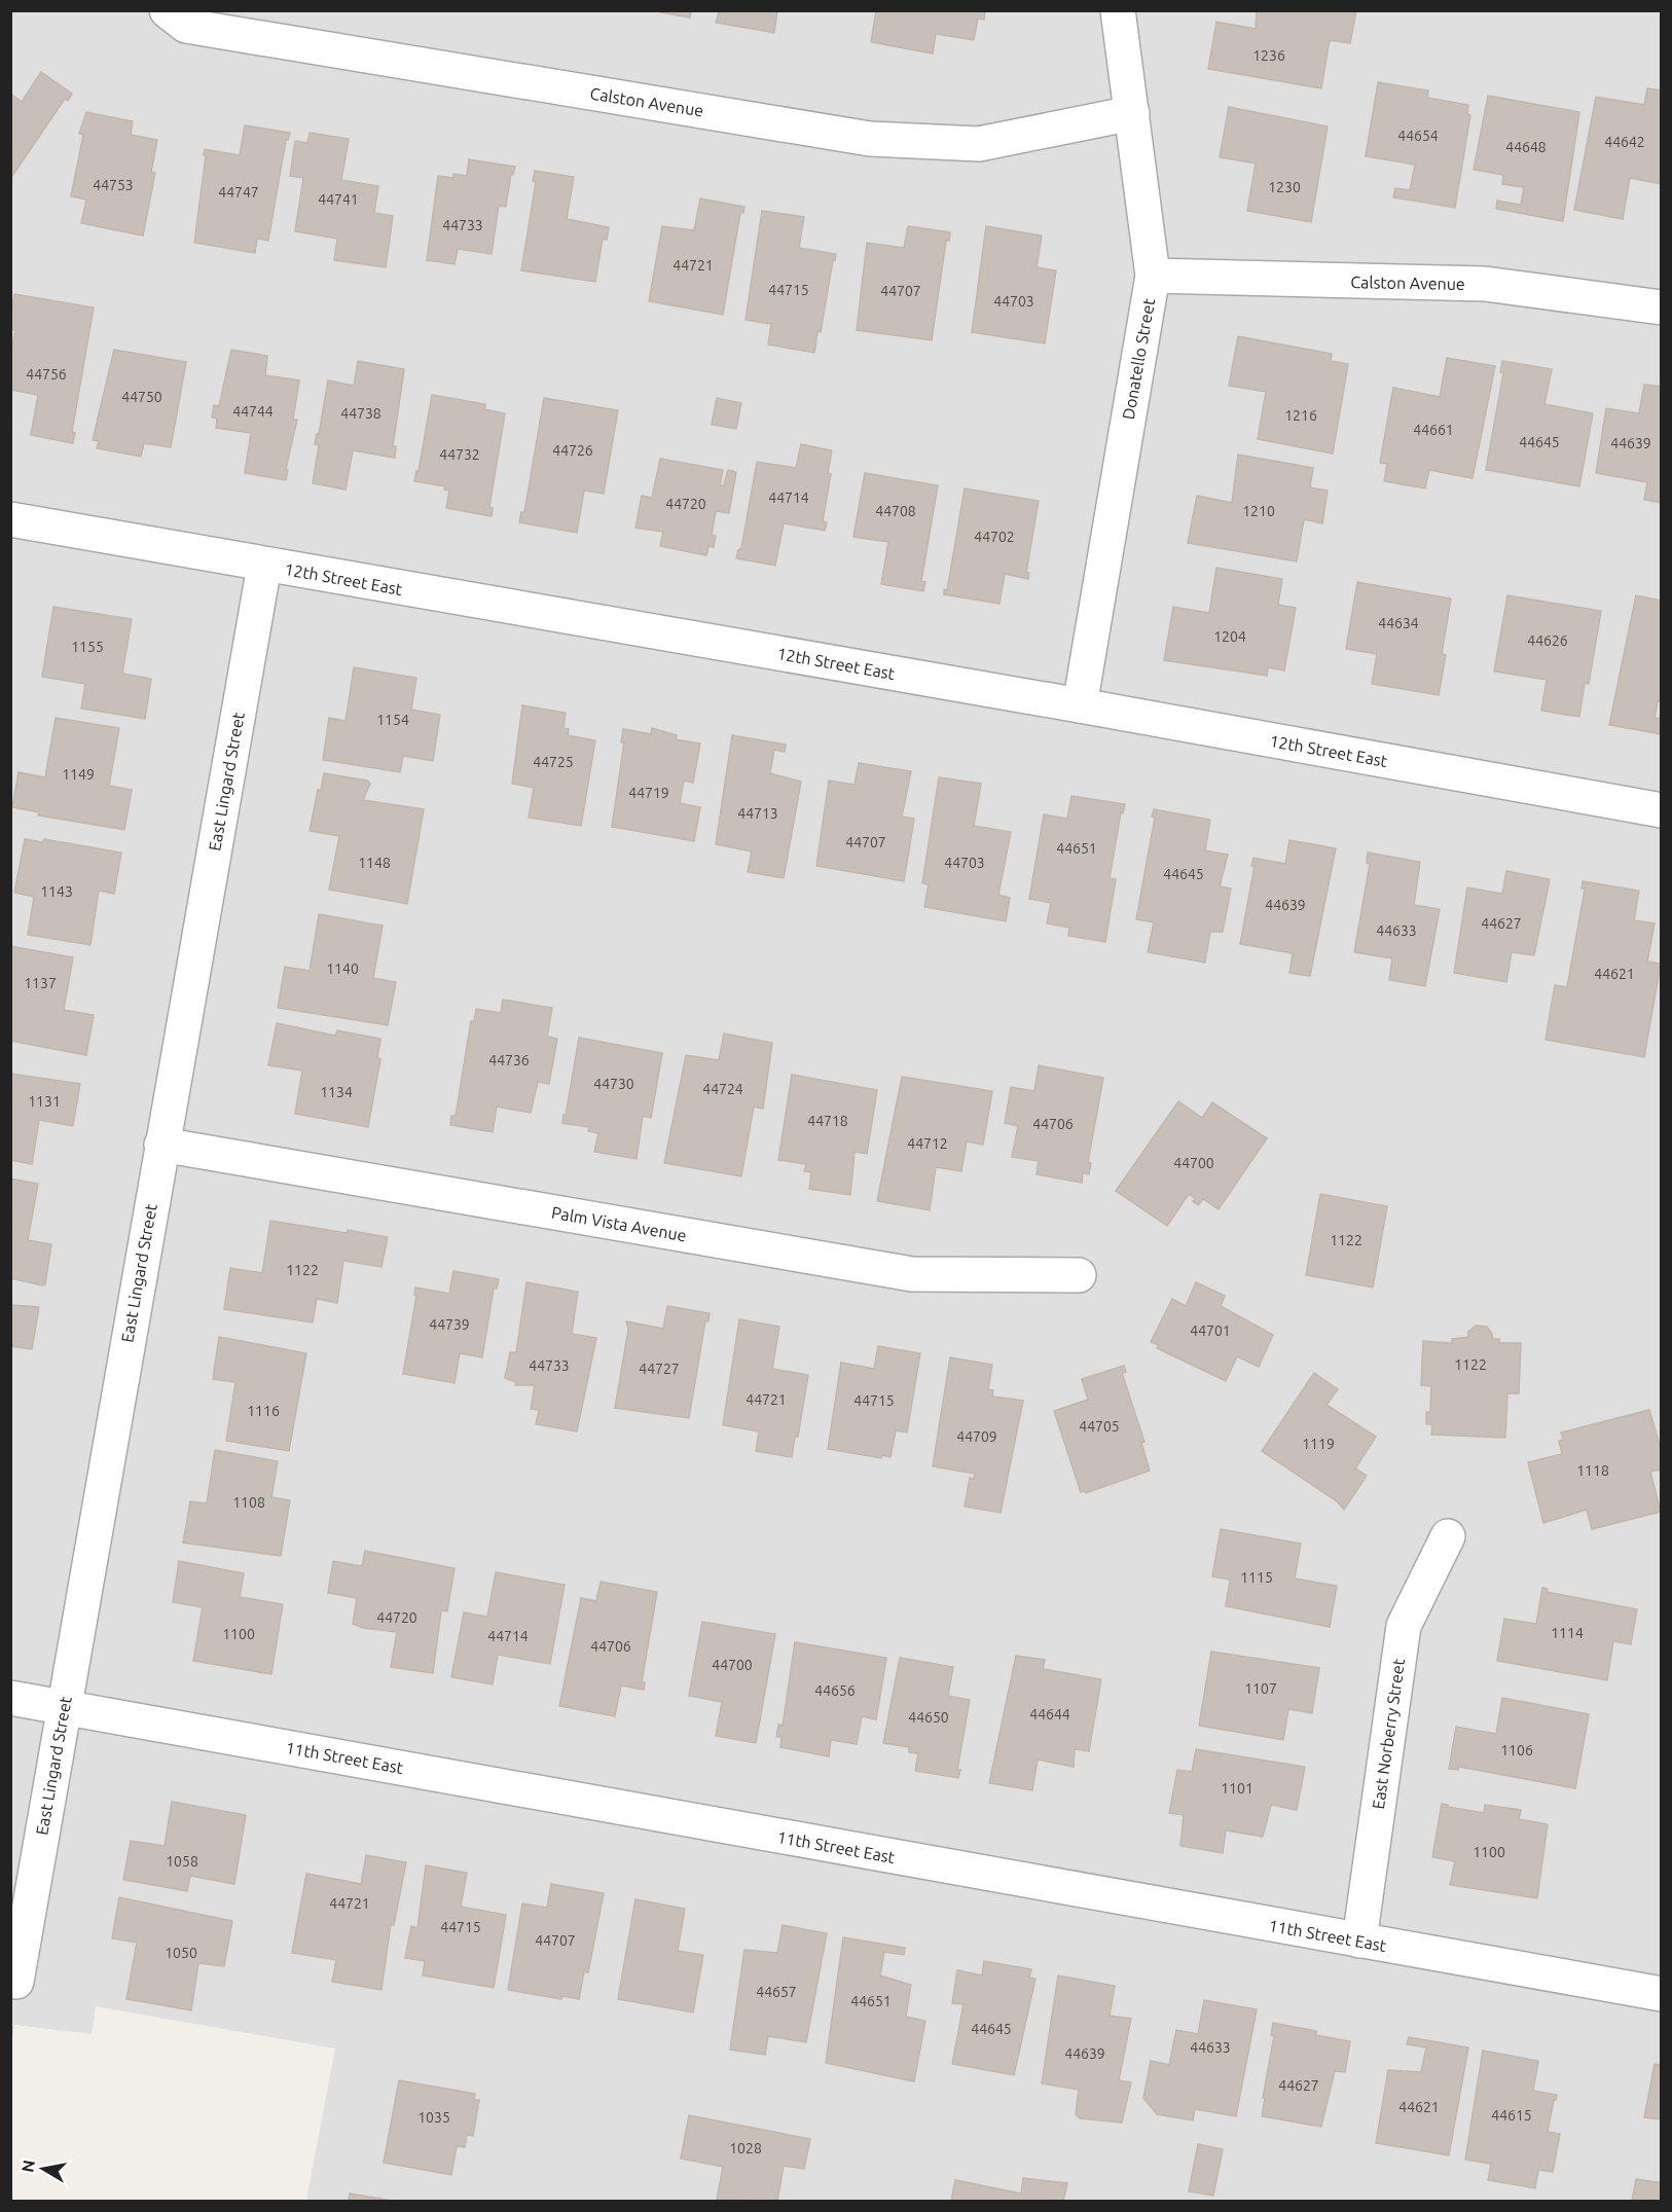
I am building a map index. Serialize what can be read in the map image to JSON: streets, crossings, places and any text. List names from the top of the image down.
{
  "streets": {
    "street": [
      "Calston Avenue",
      "Donatello Street",
      "12th Street East",
      "East Lingard Street",
      "Palm Vista Avenue",
      "East Norberry Street",
      "11th Street East"
    ]
  },
  "crossings": [
    ["Calston Avenue", "Donatello Street"],
    ["Donatello Street", "12th Street East"],
    ["12th Street East", "East Lingard Street"],
    ["East Lingard Street", "Palm Vista Avenue"],
    ["East Lingard Street", "11th Street East"],
    ["East Norberry Street", "11th Street East"]
  ],
  "house_numbers": [
    "1236",
    "44654",
    "44642",
    "44648",
    "44753",
    "1230",
    "44747",
    "44741",
    "44733",
    "44721",
    "44715",
    "44707",
    "44703",
    "44756",
    "44750",
    "44744",
    "44738",
    "1216",
    "44661",
    "44645",
    "44639",
    "44726",
    "44732",
    "44714",
    "44720",
    "44708",
    "1210",
    "44702",
    "44634",
    "1204",
    "44626",
    "1155",
    "1154",
    "44725",
    "1149",
    "44719",
    "44713",
    "44707",
    "44651",
    "1148",
    "44703",
    "44645",
    "1143",
    "44639",
    "44627",
    "44633",
    "1140",
    "44621",
    "1137",
    "44736",
    "44730",
    "44724",
    "1134",
    "1131",
    "44718",
    "44706",
    "44712",
    "44700",
    "1122",
    "1122",
    "44739",
    "44701",
    "1122",
    "44733",
    "44727",
    "44721",
    "44715",
    "1116",
    "44705",
    "44709",
    "1119",
    "1118",
    "1108",
    "1115",
    "44720",
    "1114",
    "1100",
    "44714",
    "44706",
    "44700",
    "1107",
    "44656",
    "44644",
    "44650",
    "1106",
    "1101",
    "1100",
    "1058",
    "44721",
    "44715",
    "44707",
    "1050",
    "44657",
    "44651",
    "44645",
    "44633",
    "44639",
    "44627",
    "44621",
    "44615",
    "1035",
    "1028"
  ],
  "north": "left"
}
